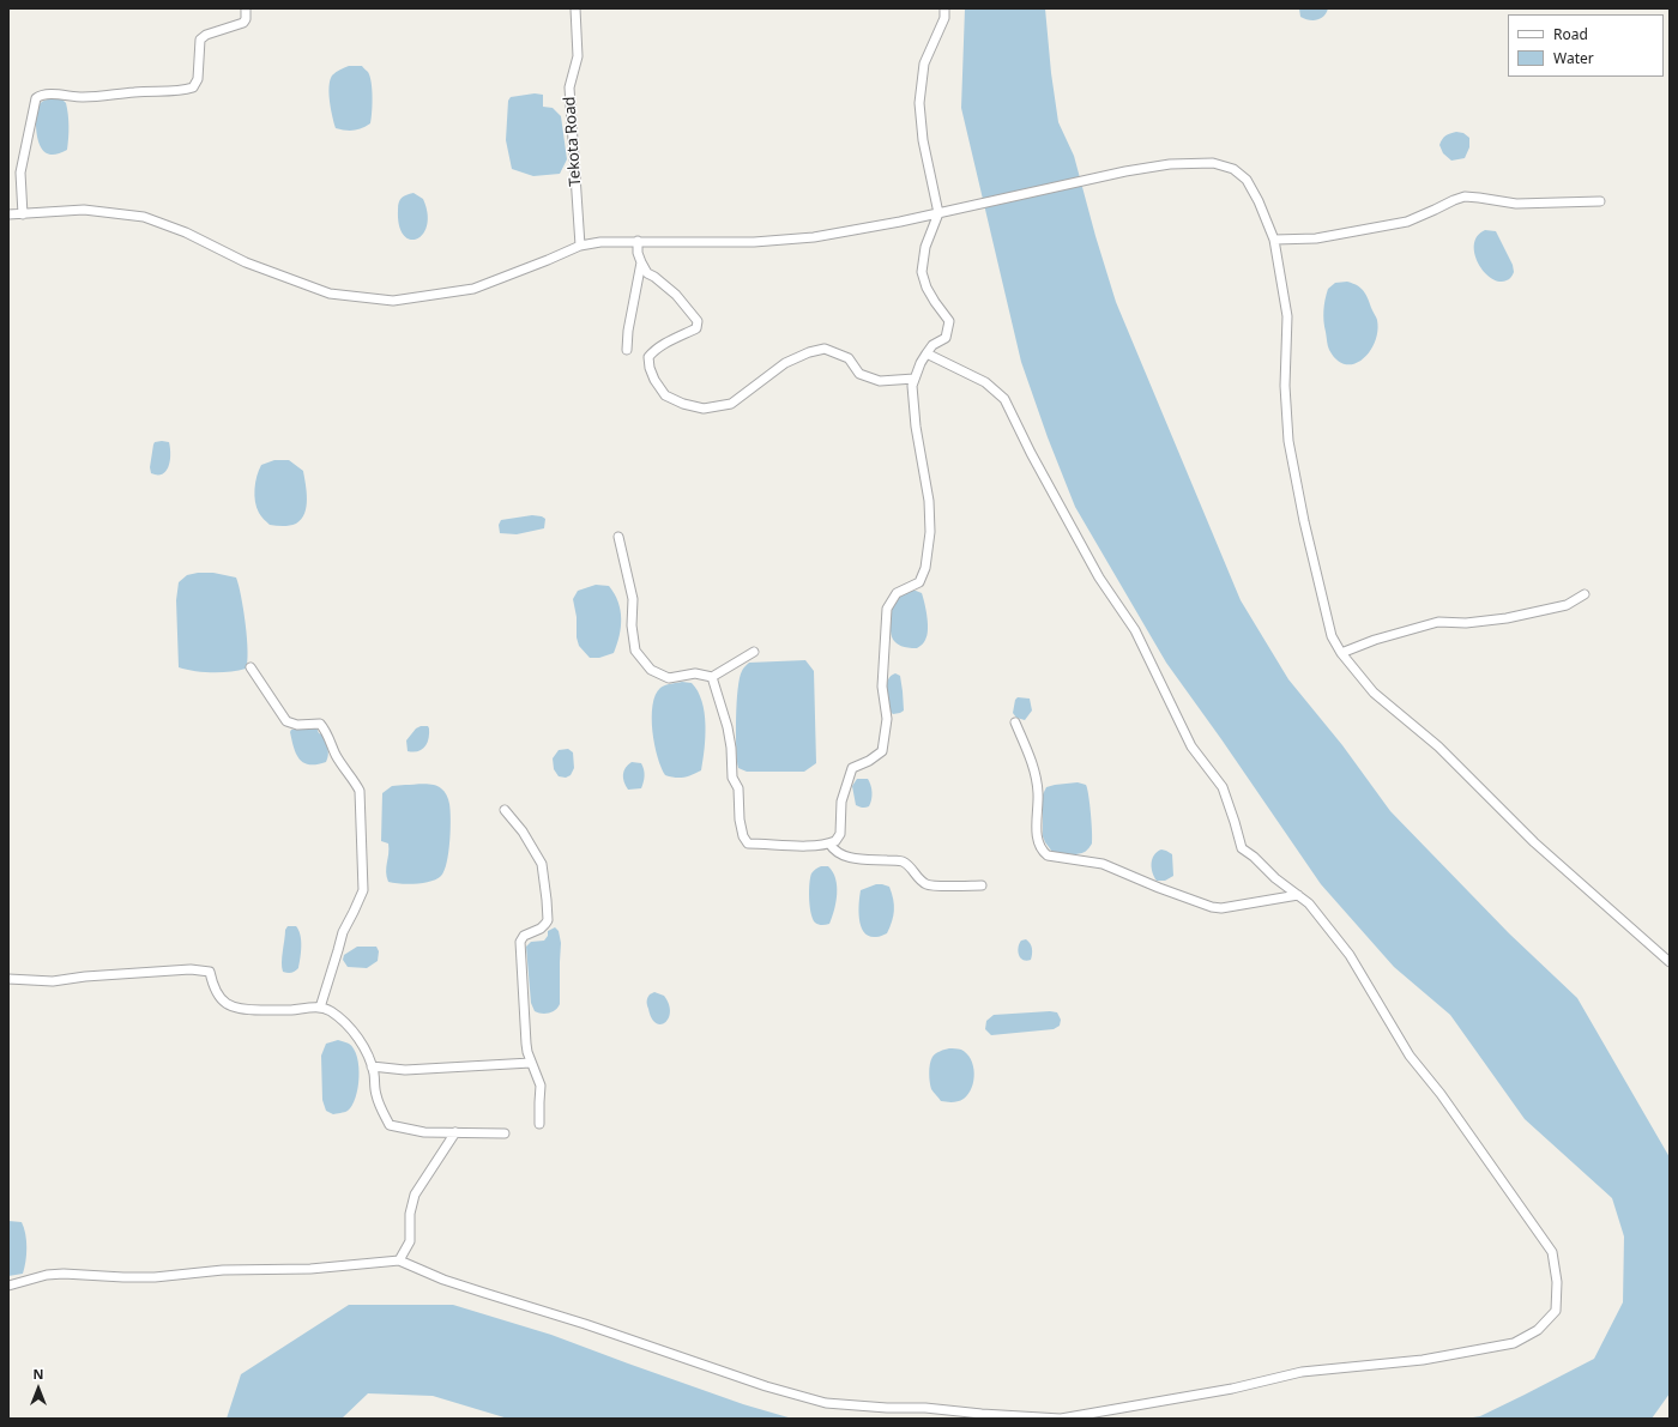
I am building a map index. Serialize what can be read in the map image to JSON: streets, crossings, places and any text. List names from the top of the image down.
{
  "streets": {
    "street": ["Tekota Road"]
  },
  "legend": ["Road", "Water"],
  "north": "top"
}
